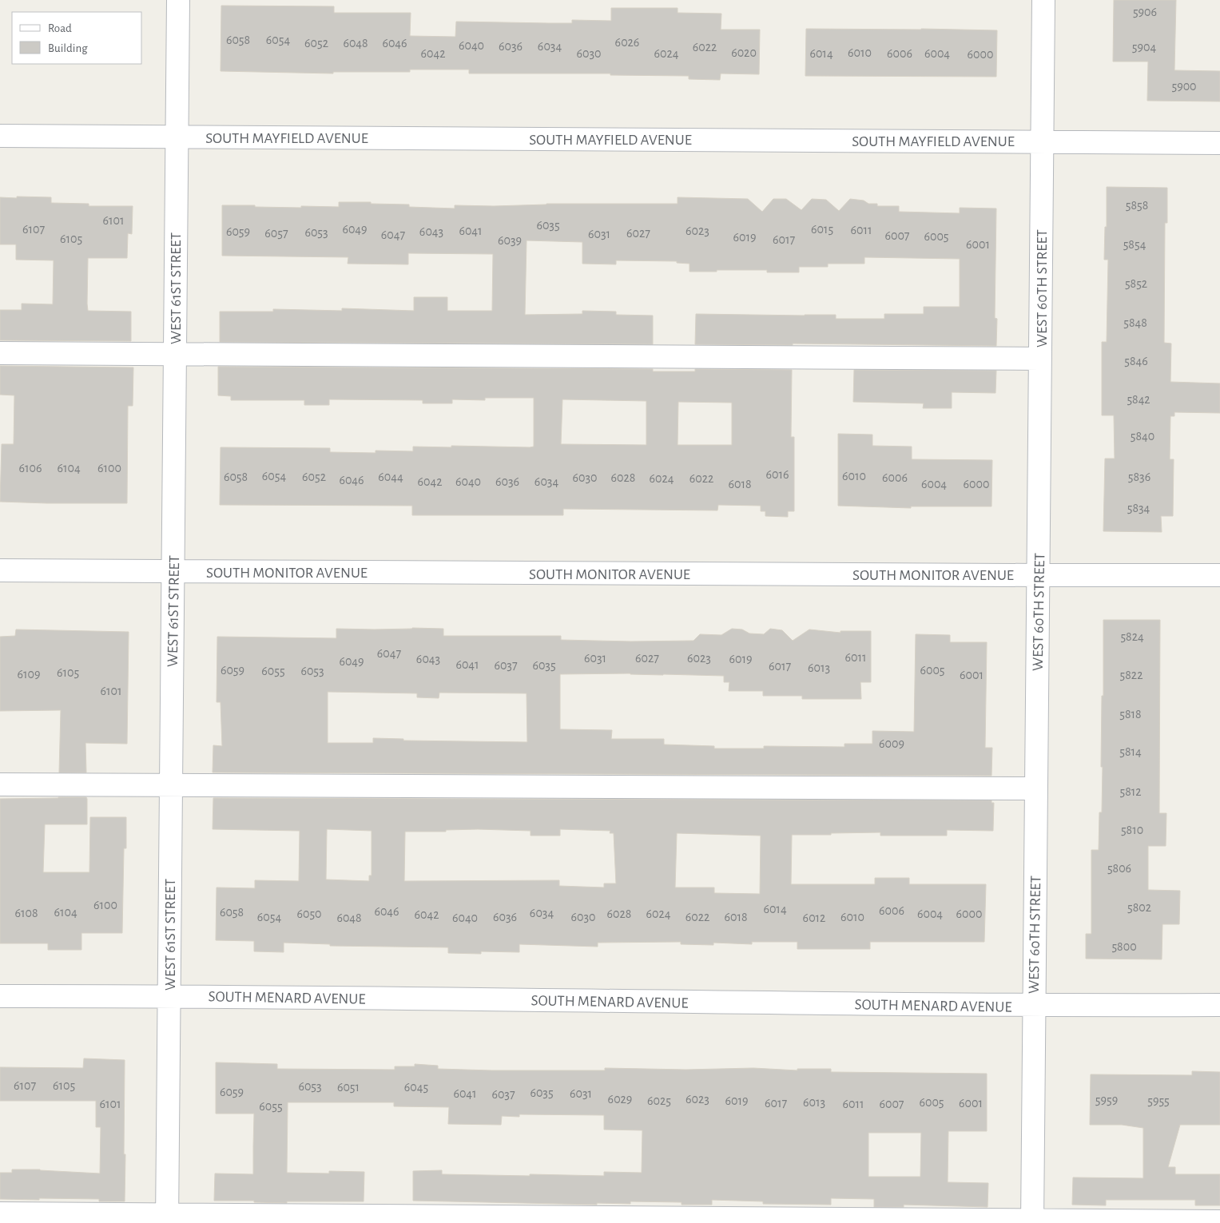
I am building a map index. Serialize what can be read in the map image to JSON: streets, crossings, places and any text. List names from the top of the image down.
{
  "streets": {
    "street": [
      "SOUTH MAYFIELD AVENUE",
      "WEST 61ST STREET",
      "WEST 60TH STREET",
      "SOUTH MONITOR AVENUE",
      "SOUTH MENARD AVENUE"
    ]
  },
  "crossings": [
    ["SOUTH MAYFIELD AVENUE", "WEST 61ST STREET"],
    ["SOUTH MAYFIELD AVENUE", "WEST 60TH STREET"],
    ["WEST 61ST STREET", "SOUTH MONITOR AVENUE"],
    ["WEST 61ST STREET", "SOUTH MENARD AVENUE"],
    ["WEST 60TH STREET", "SOUTH MONITOR AVENUE"],
    ["WEST 60TH STREET", "SOUTH MENARD AVENUE"]
  ],
  "house_numbers": [
    "5906",
    "6058",
    "6054",
    "6026",
    "6052",
    "6048",
    "6046",
    "6040",
    "6036",
    "6034",
    "6022",
    "5904",
    "6020",
    "6010",
    "6042",
    "6030",
    "6024",
    "6014",
    "6006",
    "6004",
    "6000",
    "5900",
    "5858",
    "6101",
    "6035",
    "6107",
    "6049",
    "6015",
    "6011",
    "6041",
    "6023",
    "6059",
    "6043",
    "6053",
    "6057",
    "6027",
    "6031",
    "6047",
    "6007",
    "6005",
    "6019",
    "6105",
    "6017",
    "6039",
    "6001",
    "5854",
    "5852",
    "5848",
    "5846",
    "5842",
    "5840",
    "6106",
    "6104",
    "6100",
    "6016",
    "6054",
    "6010",
    "6058",
    "6052",
    "6044",
    "5836",
    "6030",
    "6028",
    "6006",
    "6024",
    "6022",
    "6046",
    "6042",
    "6040",
    "6036",
    "6034",
    "6018",
    "6004",
    "6000",
    "5834",
    "5824",
    "6047",
    "6011",
    "6031",
    "6027",
    "6023",
    "6043",
    "6019",
    "6049",
    "6041",
    "6037",
    "6035",
    "6017",
    "6013",
    "6059",
    "6005",
    "6055",
    "6053",
    "6105",
    "6109",
    "6001",
    "5822",
    "6101",
    "5818",
    "6009",
    "5814",
    "5812",
    "5810",
    "5806",
    "6100",
    "5802",
    "6014",
    "6006",
    "6046",
    "6104",
    "6058",
    "6108",
    "6034",
    "6050",
    "6028",
    "6024",
    "6004",
    "6000",
    "6042",
    "6054",
    "6036",
    "6030",
    "6022",
    "6018",
    "6010",
    "6048",
    "6040",
    "6012",
    "5800",
    "6107",
    "6105",
    "6053",
    "6051",
    "6045",
    "6059",
    "6035",
    "6041",
    "6031",
    "6037",
    "6029",
    "6023",
    "5959",
    "6025",
    "6019",
    "5955",
    "6013",
    "6005",
    "6017",
    "6001",
    "6101",
    "6011",
    "6007",
    "6055"
  ],
  "legend": ["Road", "Building"]
}
